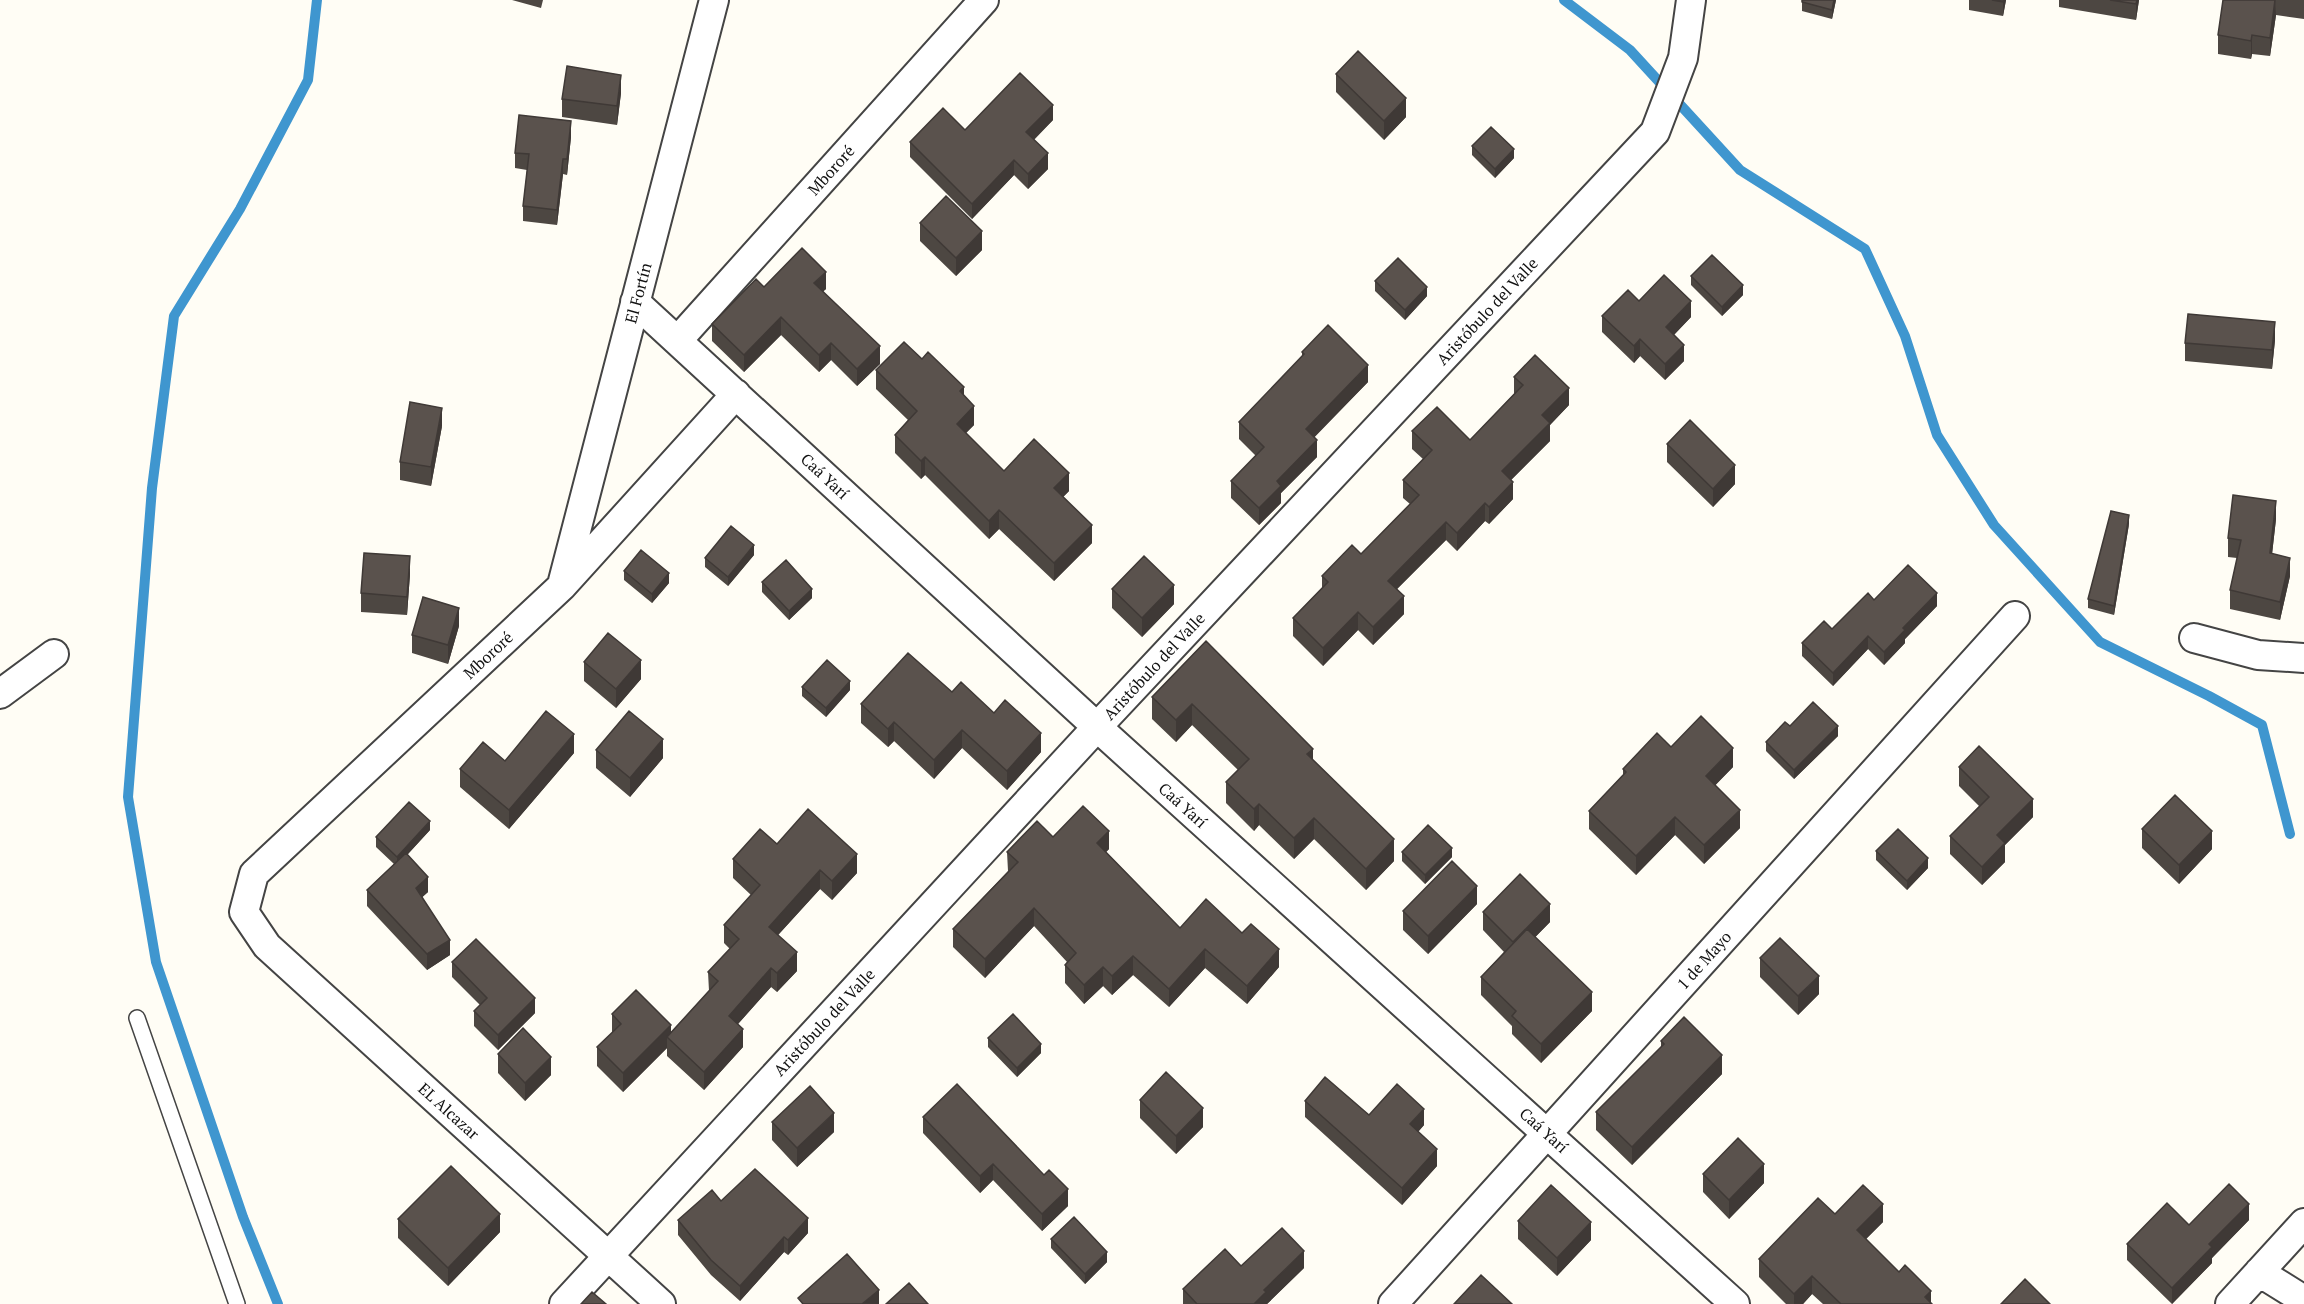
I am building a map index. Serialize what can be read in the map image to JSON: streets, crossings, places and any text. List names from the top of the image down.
{
  "streets": {
    "street": [
      "Mbororé",
      "El Fortín",
      "Aristóbulo del Valle",
      "Caá Yarí",
      "1 de Mayo",
      "EL Alcazar"
    ]
  },
  "crossings": [
    ["Mbororé", "El Fortín"],
    ["Mbororé", "Caá Yarí"],
    ["Mbororé", "EL Alcazar"],
    ["El Fortín", "Caá Yarí"],
    ["Aristóbulo del Valle", "Caá Yarí"],
    ["Aristóbulo del Valle", "EL Alcazar"],
    ["Caá Yarí", "1 de Mayo"]
  ]
}
